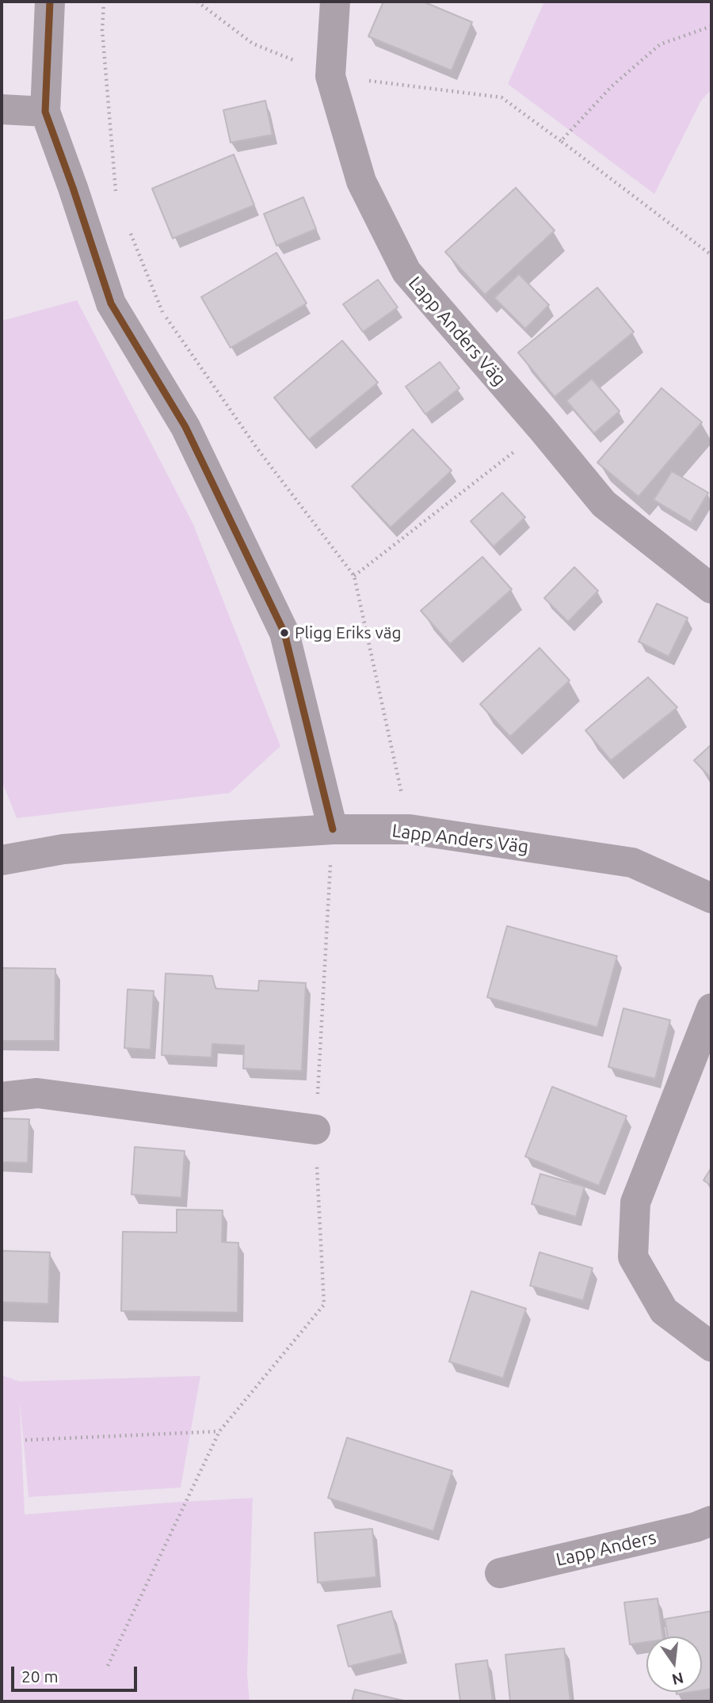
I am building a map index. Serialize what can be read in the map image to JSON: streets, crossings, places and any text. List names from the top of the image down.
{
  "streets": {
    "street": ["Lapp Anders Väg", "Lapp Anders"]
  },
  "places": ["Pligg Eriks väg"],
  "scale_bar": "20 m",
  "north": "bottom"
}
